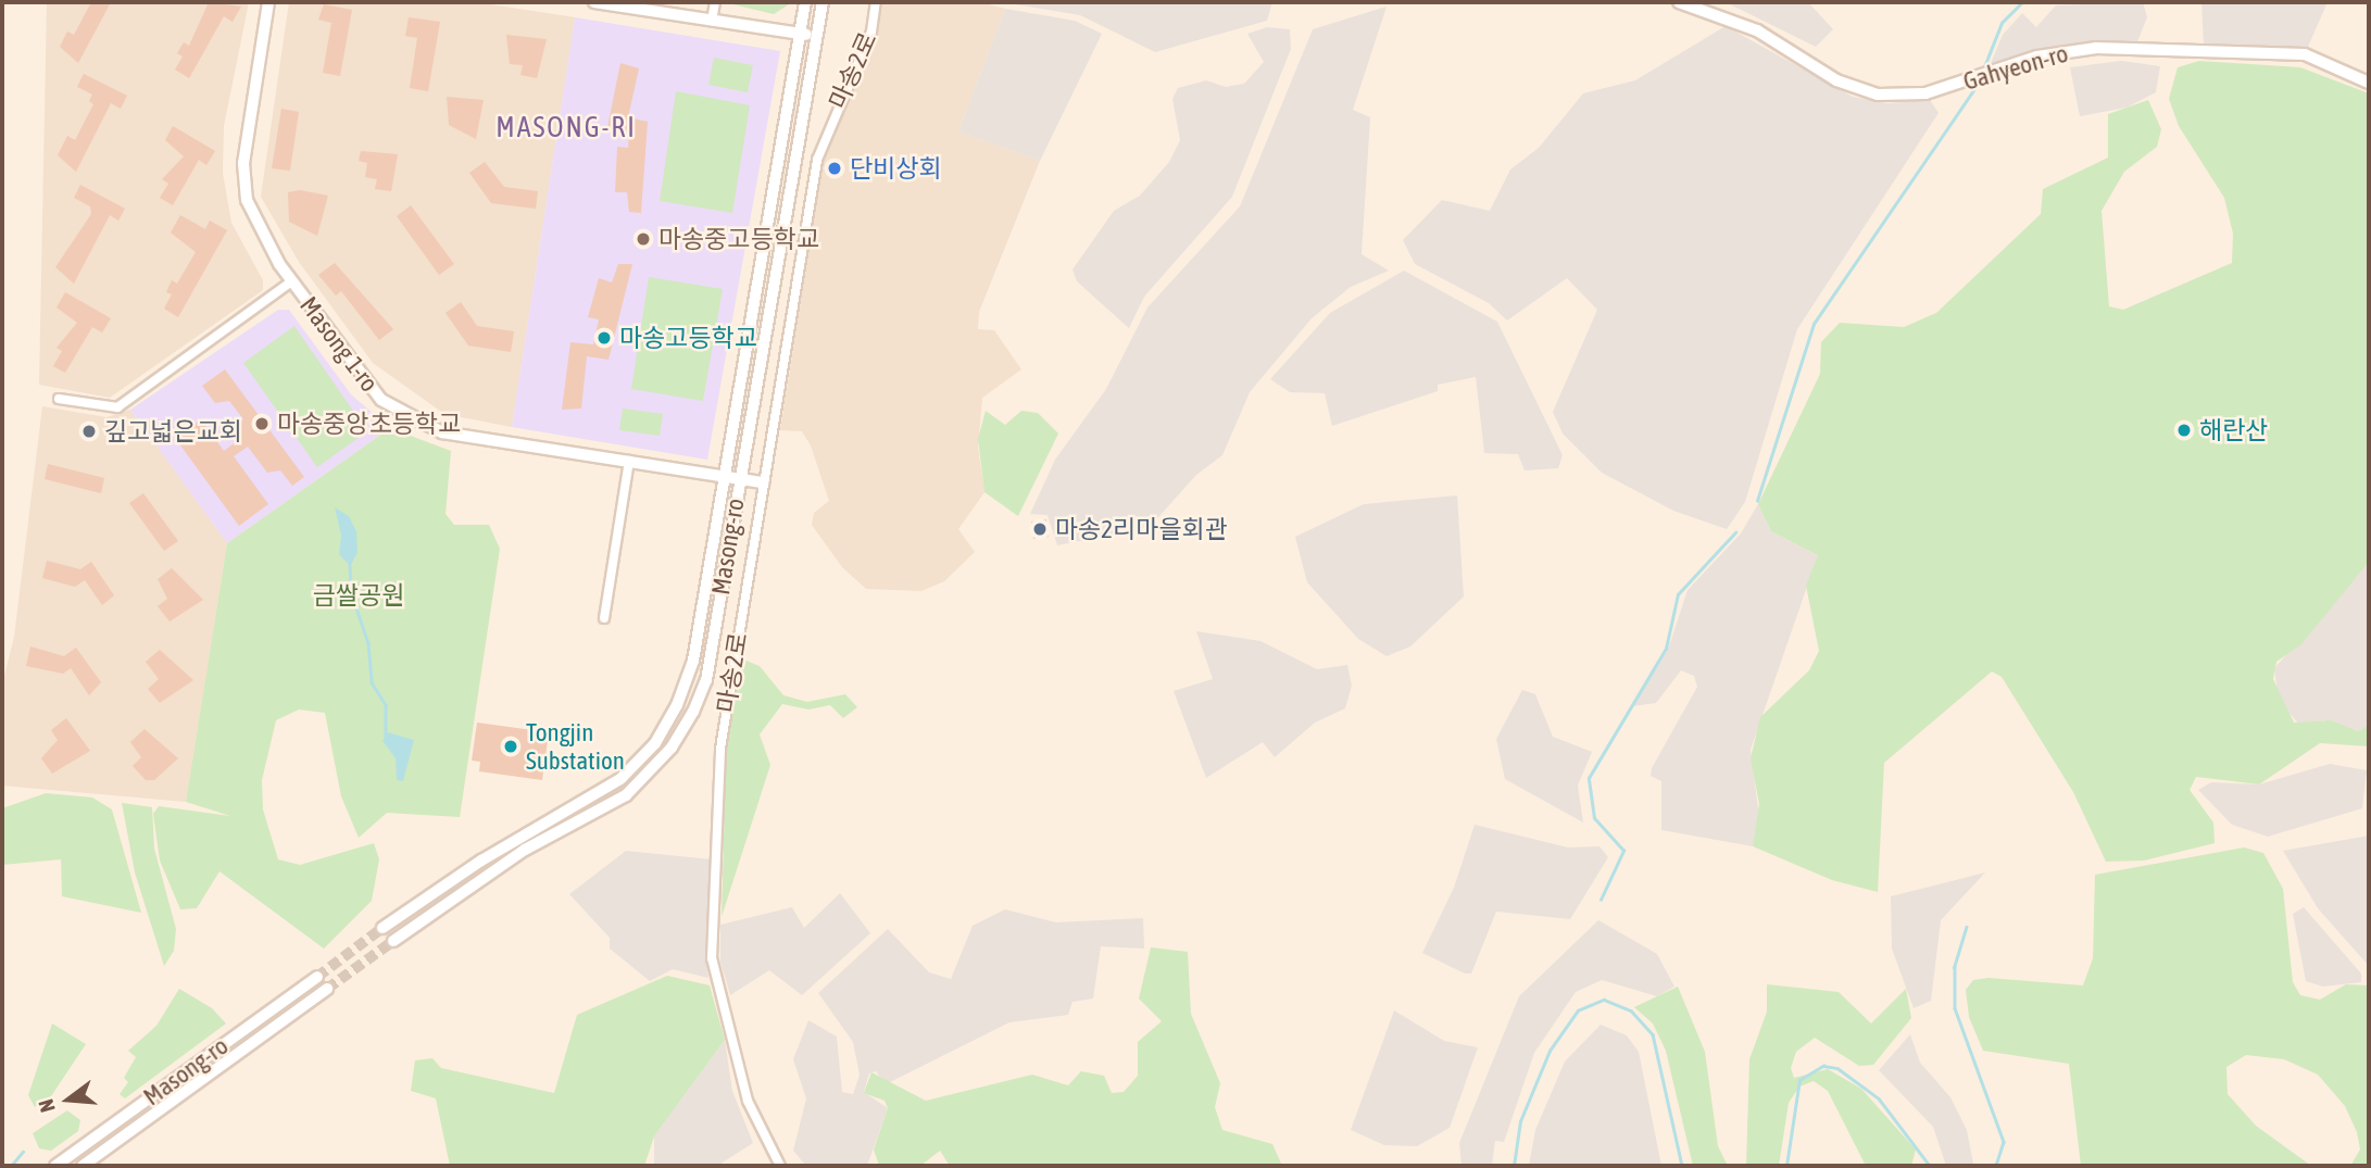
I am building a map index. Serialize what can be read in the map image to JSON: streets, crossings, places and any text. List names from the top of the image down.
{
  "streets": {
    "street": [
      "Gahyeon-ro",
      "마송2로",
      "Masong 1-ro",
      "Masong-ro"
    ]
  },
  "crossings": [
    ["마송2로", "Masong 1-ro"],
    ["Masong 1-ro", "Masong-ro"]
  ],
  "districts": ["MASONG-RI"],
  "parks": ["금쌀공원"],
  "places": [
    "단비상회",
    "마송중고등학교",
    "마송고등학교",
    "마송중앙초등학교",
    "해란산",
    "깊고넓은교회",
    "마송2리마을회관",
    "Tongjin Substation"
  ],
  "north": "left"
}
